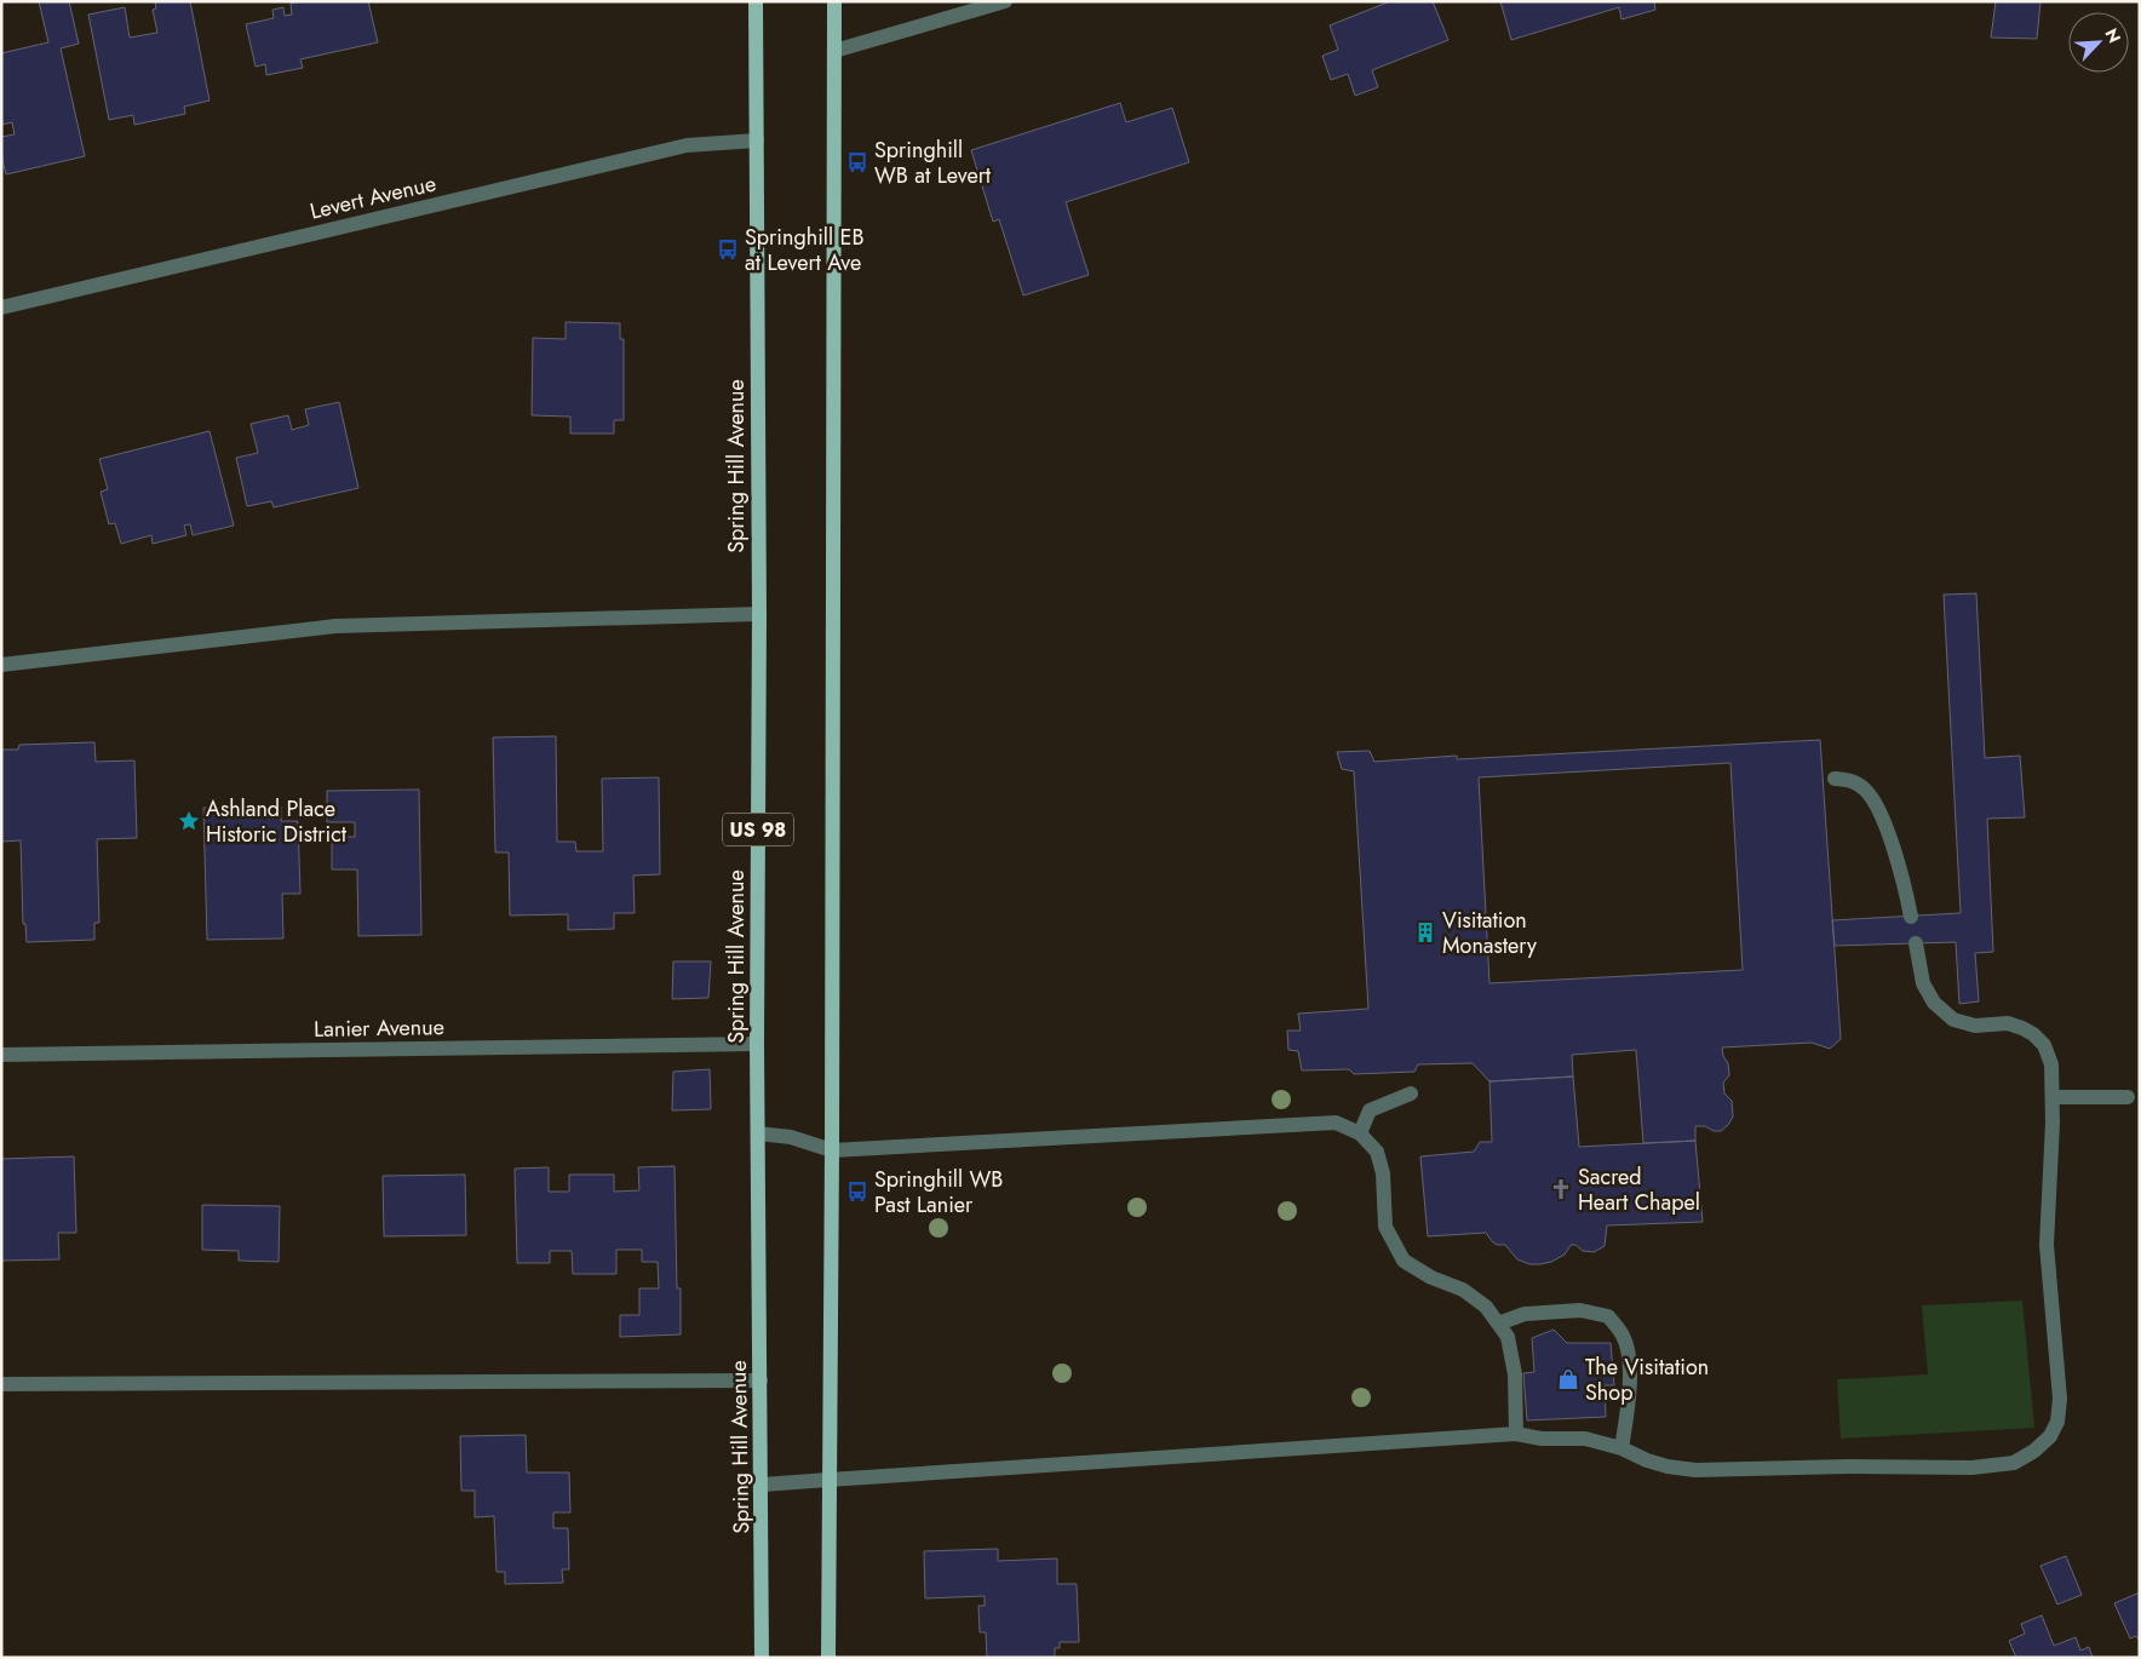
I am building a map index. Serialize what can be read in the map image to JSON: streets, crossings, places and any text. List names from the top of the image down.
{
  "streets": {
    "main road": ["Spring Hill Avenue", "US 98"],
    "street": ["Levert Avenue", "Lanier Avenue"]
  },
  "crossings": [
    ["Levert Avenue", "Spring Hill Avenue"],
    ["Spring Hill Avenue", "Lanier Avenue"]
  ],
  "places": {
    "bus stop": ["Springhill WB at Levert", "Springhill EB at Levert Ave", "Springhill WB Past Lanier"],
    "place": ["Ashland Place Historic District"],
    "building": ["Visitation Monastery"],
    "church": ["Sacred Heart Chapel"],
    "shop": ["The Visitation Shop"]
  },
  "north": "top right"
}
